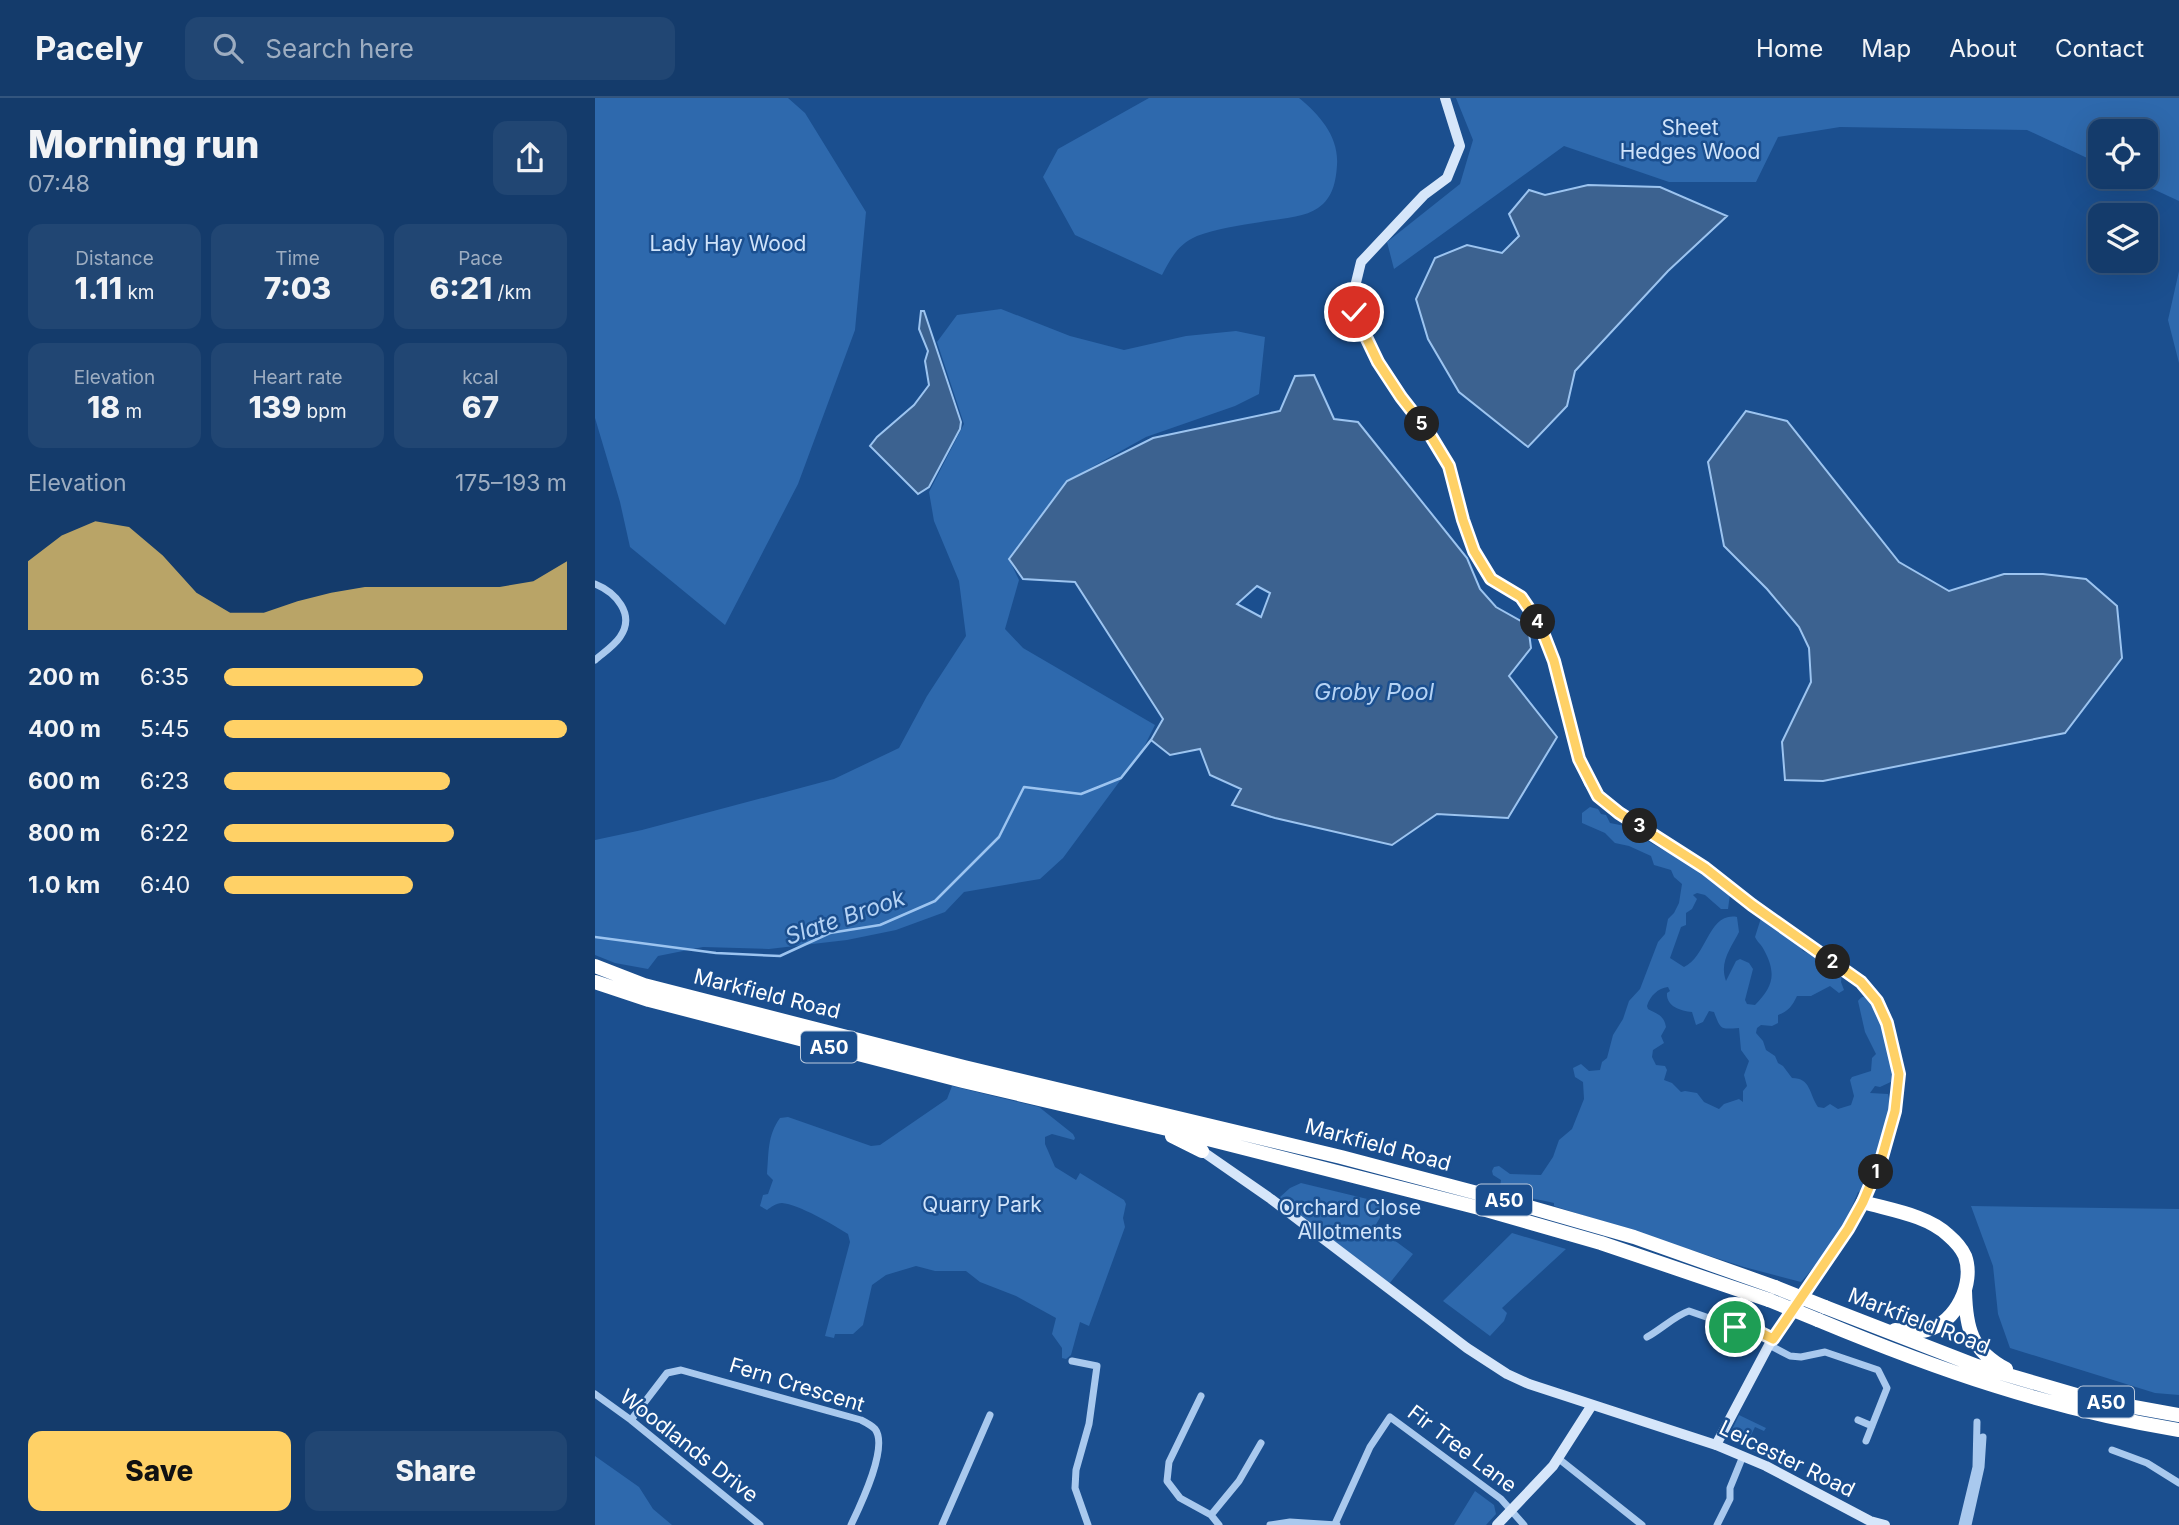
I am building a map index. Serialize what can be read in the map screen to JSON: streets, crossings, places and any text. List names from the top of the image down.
{
  "streets": {
    "highway": ["Markfield Road", "A50"],
    "street": [
      "Fern Crescent",
      "Woodlands Drive",
      "Fir Tree Lane",
      "Leicester Road"
    ]
  },
  "crossings": [
    ["Fern Crescent", "Woodlands Drive"]
  ],
  "water": ["Groby Pool", "Slate Brook"],
  "parks": [
    "Sheet Hedges Wood",
    "Lady Hay Wood",
    "Quarry Park",
    "Orchard Close Allotments"
  ],
  "page": {
    "header": "Pacely",
    "search": "Search here",
    "nav": [
      "Home",
      "Map",
      "About",
      "Contact"
    ],
    "heading": ["Morning run", "07:48"],
    "stats": [
      ["Distance", "1.11 km"],
      ["Time", "7:03"],
      ["Pace", "6:21 /km"],
      ["Elevation", "18 m"],
      ["Heart rate", "139 bpm"],
      ["kcal", "67"]
    ],
    "pins": [
      "5",
      "4",
      "3",
      "2",
      "1"
    ],
    "chart": ["Elevation", "175–193 m"],
    "list": [
      {
        "name": "200 m",
        "note": "6:35"
      },
      {
        "name": "400 m",
        "note": "5:45"
      },
      {
        "name": "600 m",
        "note": "6:23"
      },
      {
        "name": "800 m",
        "note": "6:22"
      },
      {
        "name": "1.0 km",
        "note": "6:40"
      }
    ],
    "buttons": ["Save", "Share"]
  }
}
